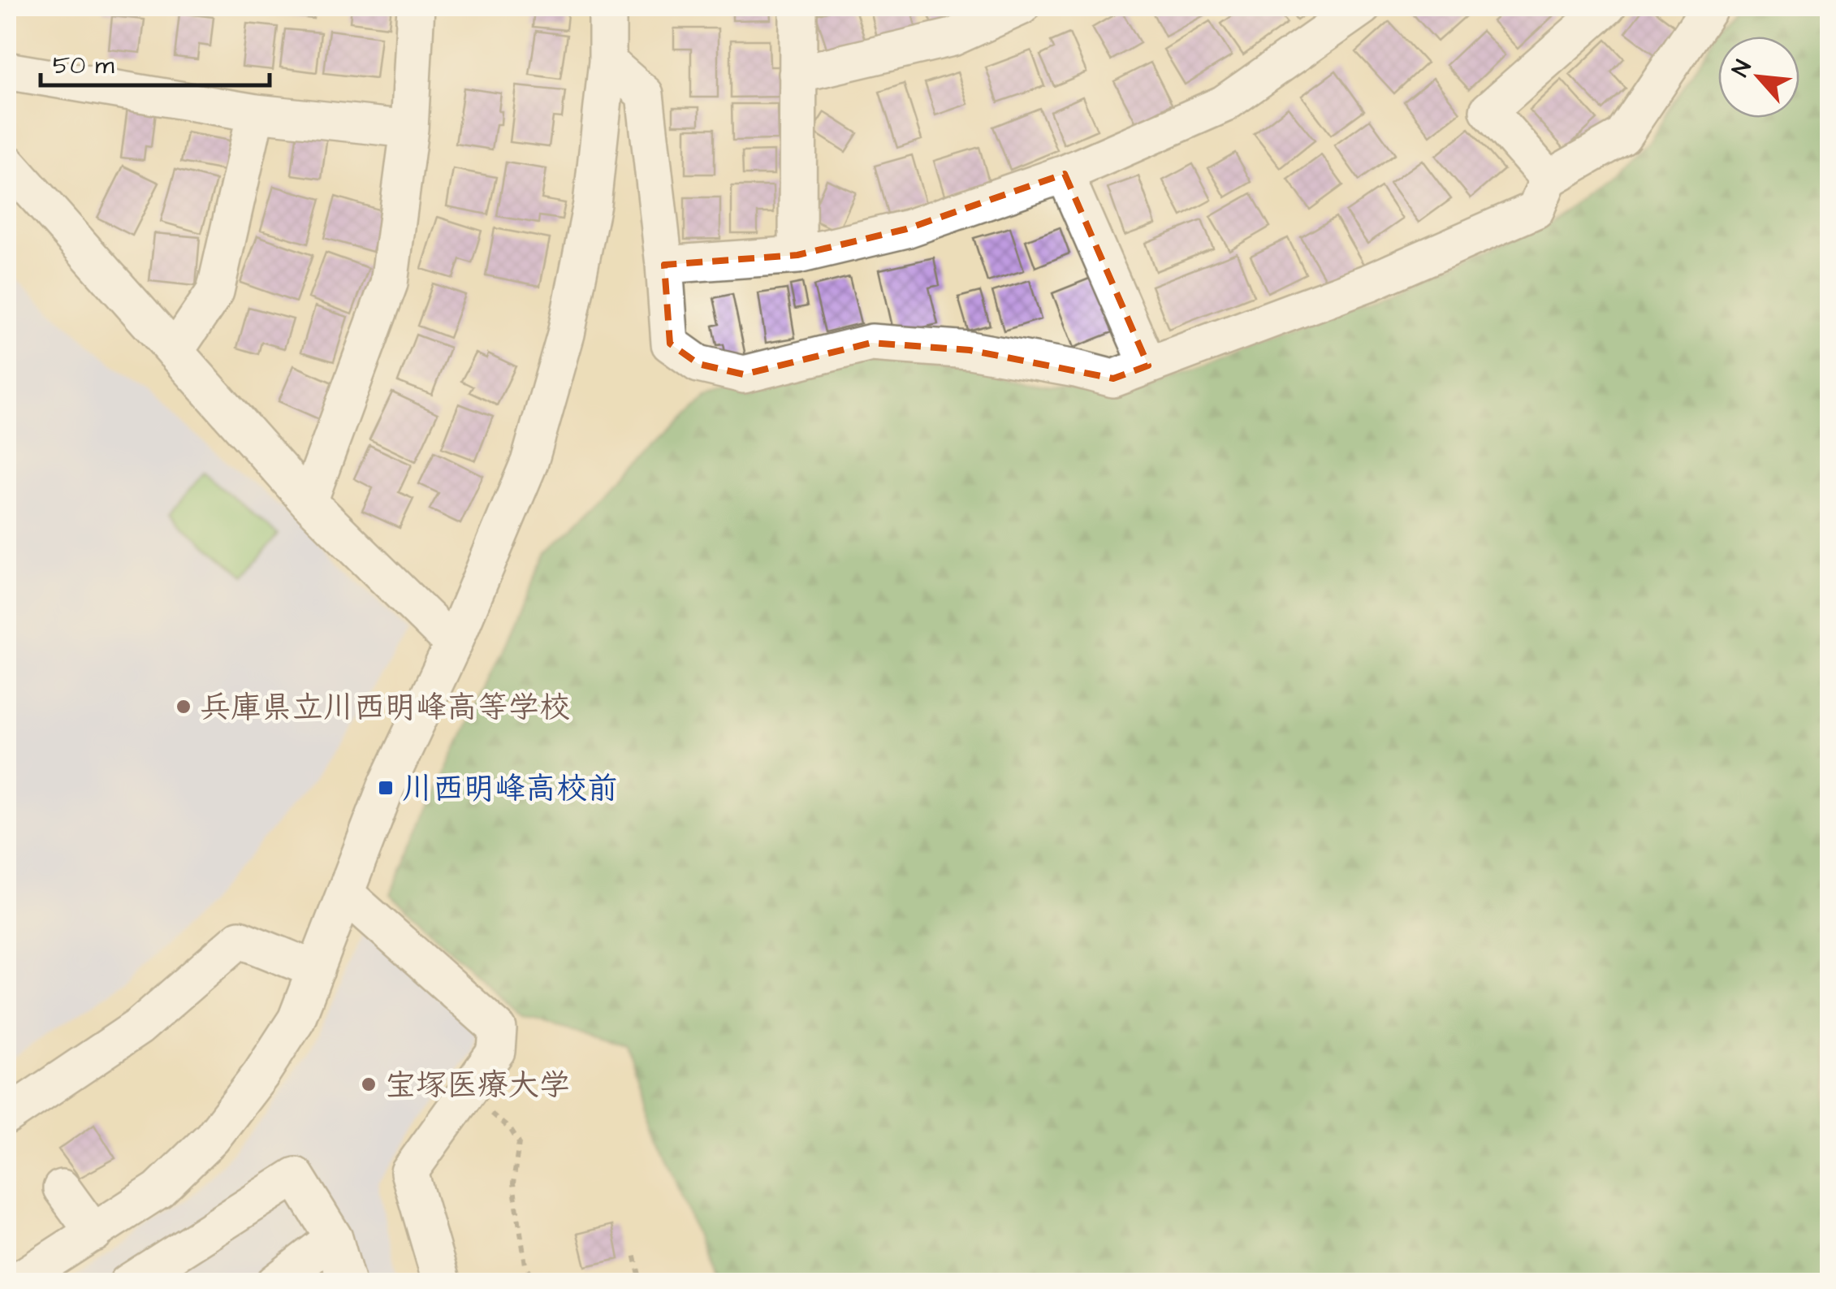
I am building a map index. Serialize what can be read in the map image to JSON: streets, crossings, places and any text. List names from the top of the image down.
{
  "places": {
    "other": ["兵庫県立川西明峰高等学校", "宝塚医療大学"],
    "transit": ["川西明峰高校前"]
  },
  "scale_bar": "50 m",
  "north": "top left"
}
